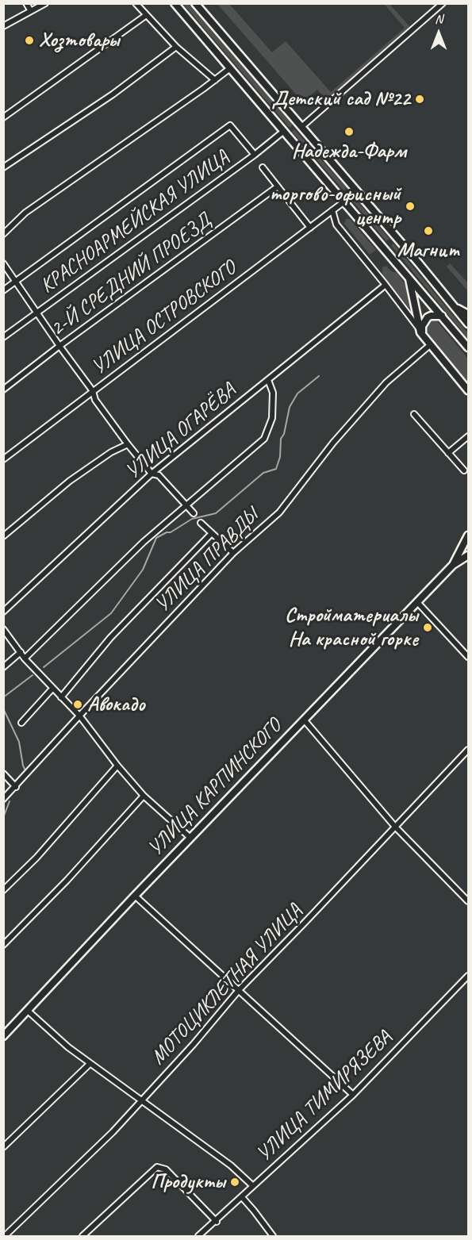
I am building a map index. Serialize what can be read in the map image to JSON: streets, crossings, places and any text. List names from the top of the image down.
{
  "streets": {
    "main road": ["УЛИЦА КАРПИНСКОГО"],
    "street": [
      "КРАСНОАРМЕЙСКАЯ УЛИЦА",
      "2-Й СРЕДНИЙ ПРОЕЗД",
      "УЛИЦА ОСТРОВСКОГО",
      "УЛИЦА ОГАРЁВА",
      "УЛИЦА ПРАВДЫ",
      "МОТОЦИКЛЕТНАЯ УЛИЦА",
      "УЛИЦА ТИМИРЯЗЕВА"
    ]
  },
  "places": [
    "Хозтовары",
    "Детский сад №22",
    "Надежда-Фарм",
    "торгово-офисный центр",
    "Магнит",
    "Стройматериалы На красной горке",
    "Авокадо",
    "Продукты"
  ],
  "north": "top"
}
